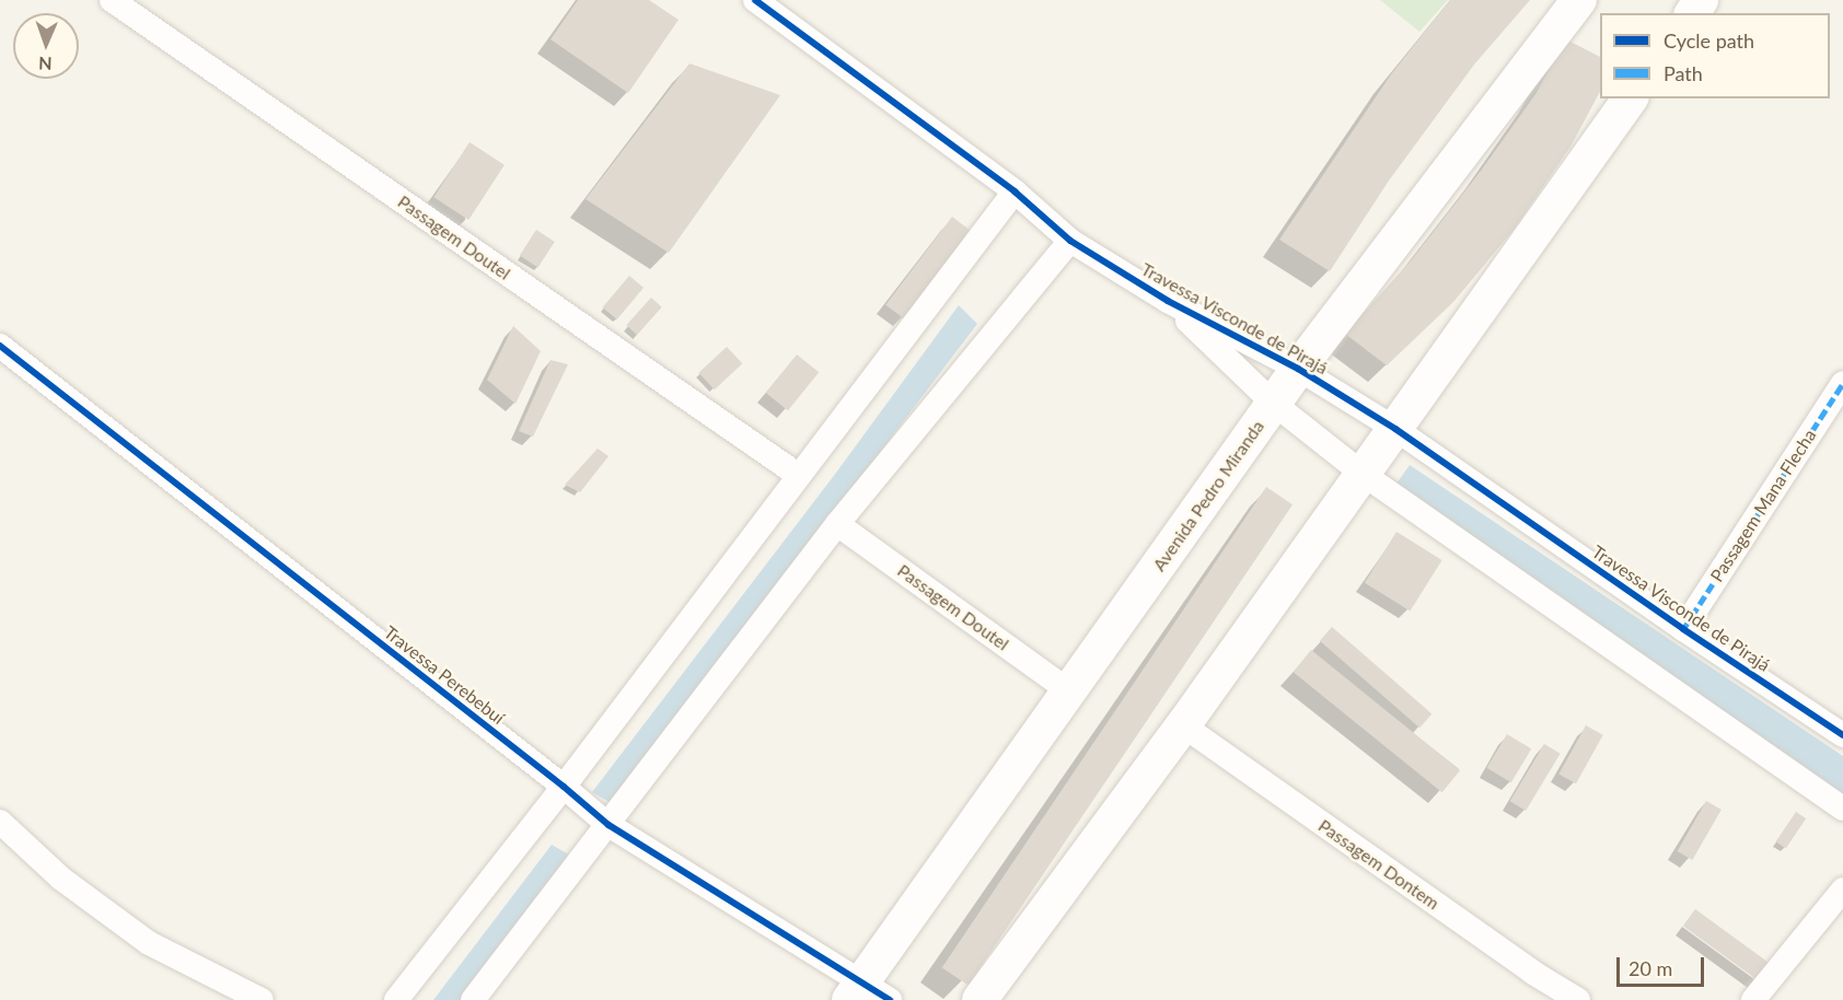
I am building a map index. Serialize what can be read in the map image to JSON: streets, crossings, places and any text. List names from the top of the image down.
{
  "streets": {
    "main road": ["Avenida Pedro Miranda"],
    "street": [
      "Passagem Doutel",
      "Travessa Visconde de Pirajá",
      "Passagem Mana Flecha",
      "Travessa Perebebuí",
      "Passagem Dontem"
    ]
  },
  "crossings": [
    ["Passagem Doutel", "Avenida Pedro Miranda"],
    ["Travessa Visconde de Pirajá", "Avenida Pedro Miranda"],
    ["Travessa Visconde de Pirajá", "Passagem Mana Flecha"],
    ["Avenida Pedro Miranda", "Travessa Perebebuí"]
  ],
  "legend": ["Cycle path", "Path"],
  "scale_bar": "20 m",
  "north": "bottom"
}
